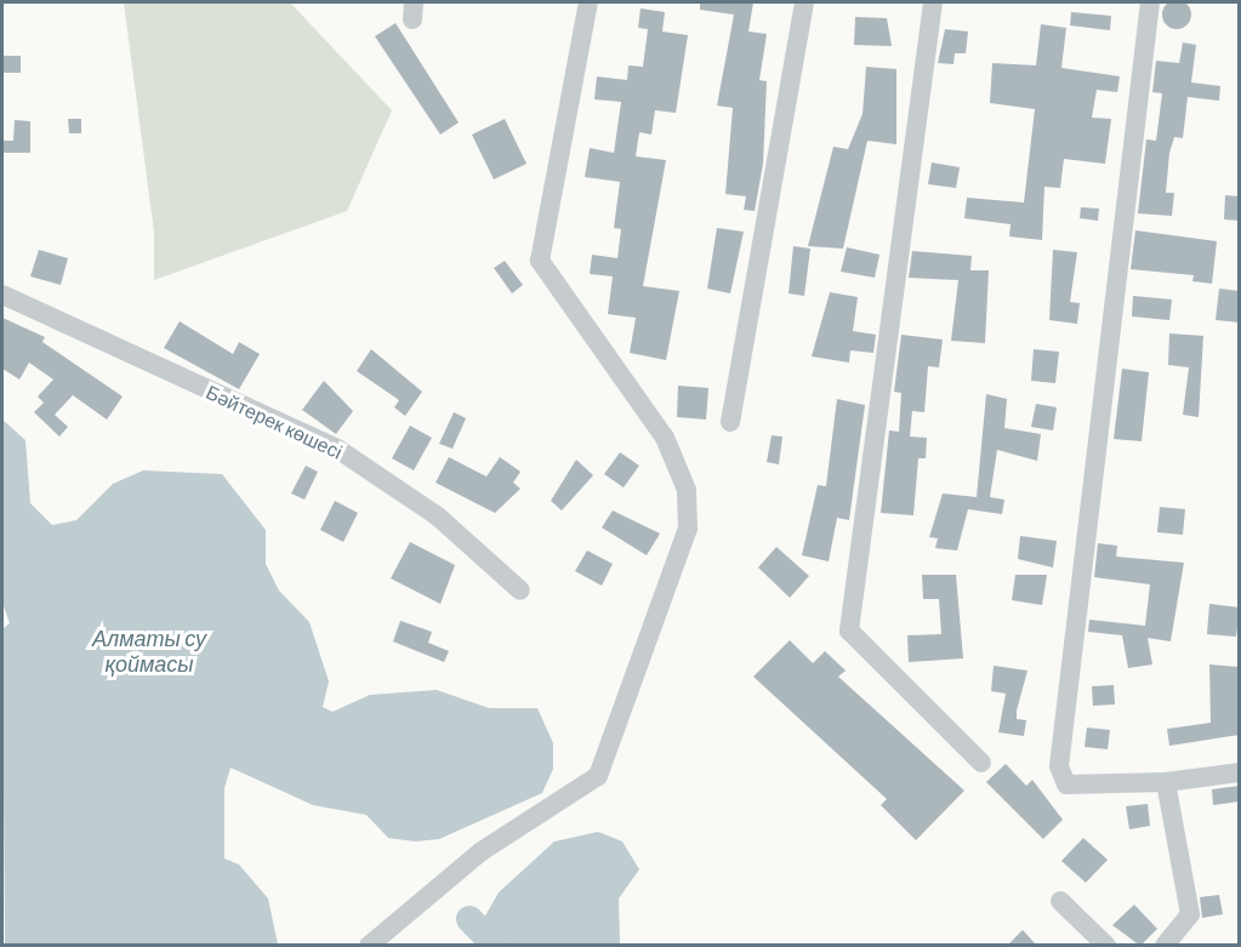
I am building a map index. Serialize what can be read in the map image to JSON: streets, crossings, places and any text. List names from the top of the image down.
{
  "streets": {
    "street": ["Бәйтерек көшесі"]
  },
  "water": ["Алматы су қоймасы"]
}
